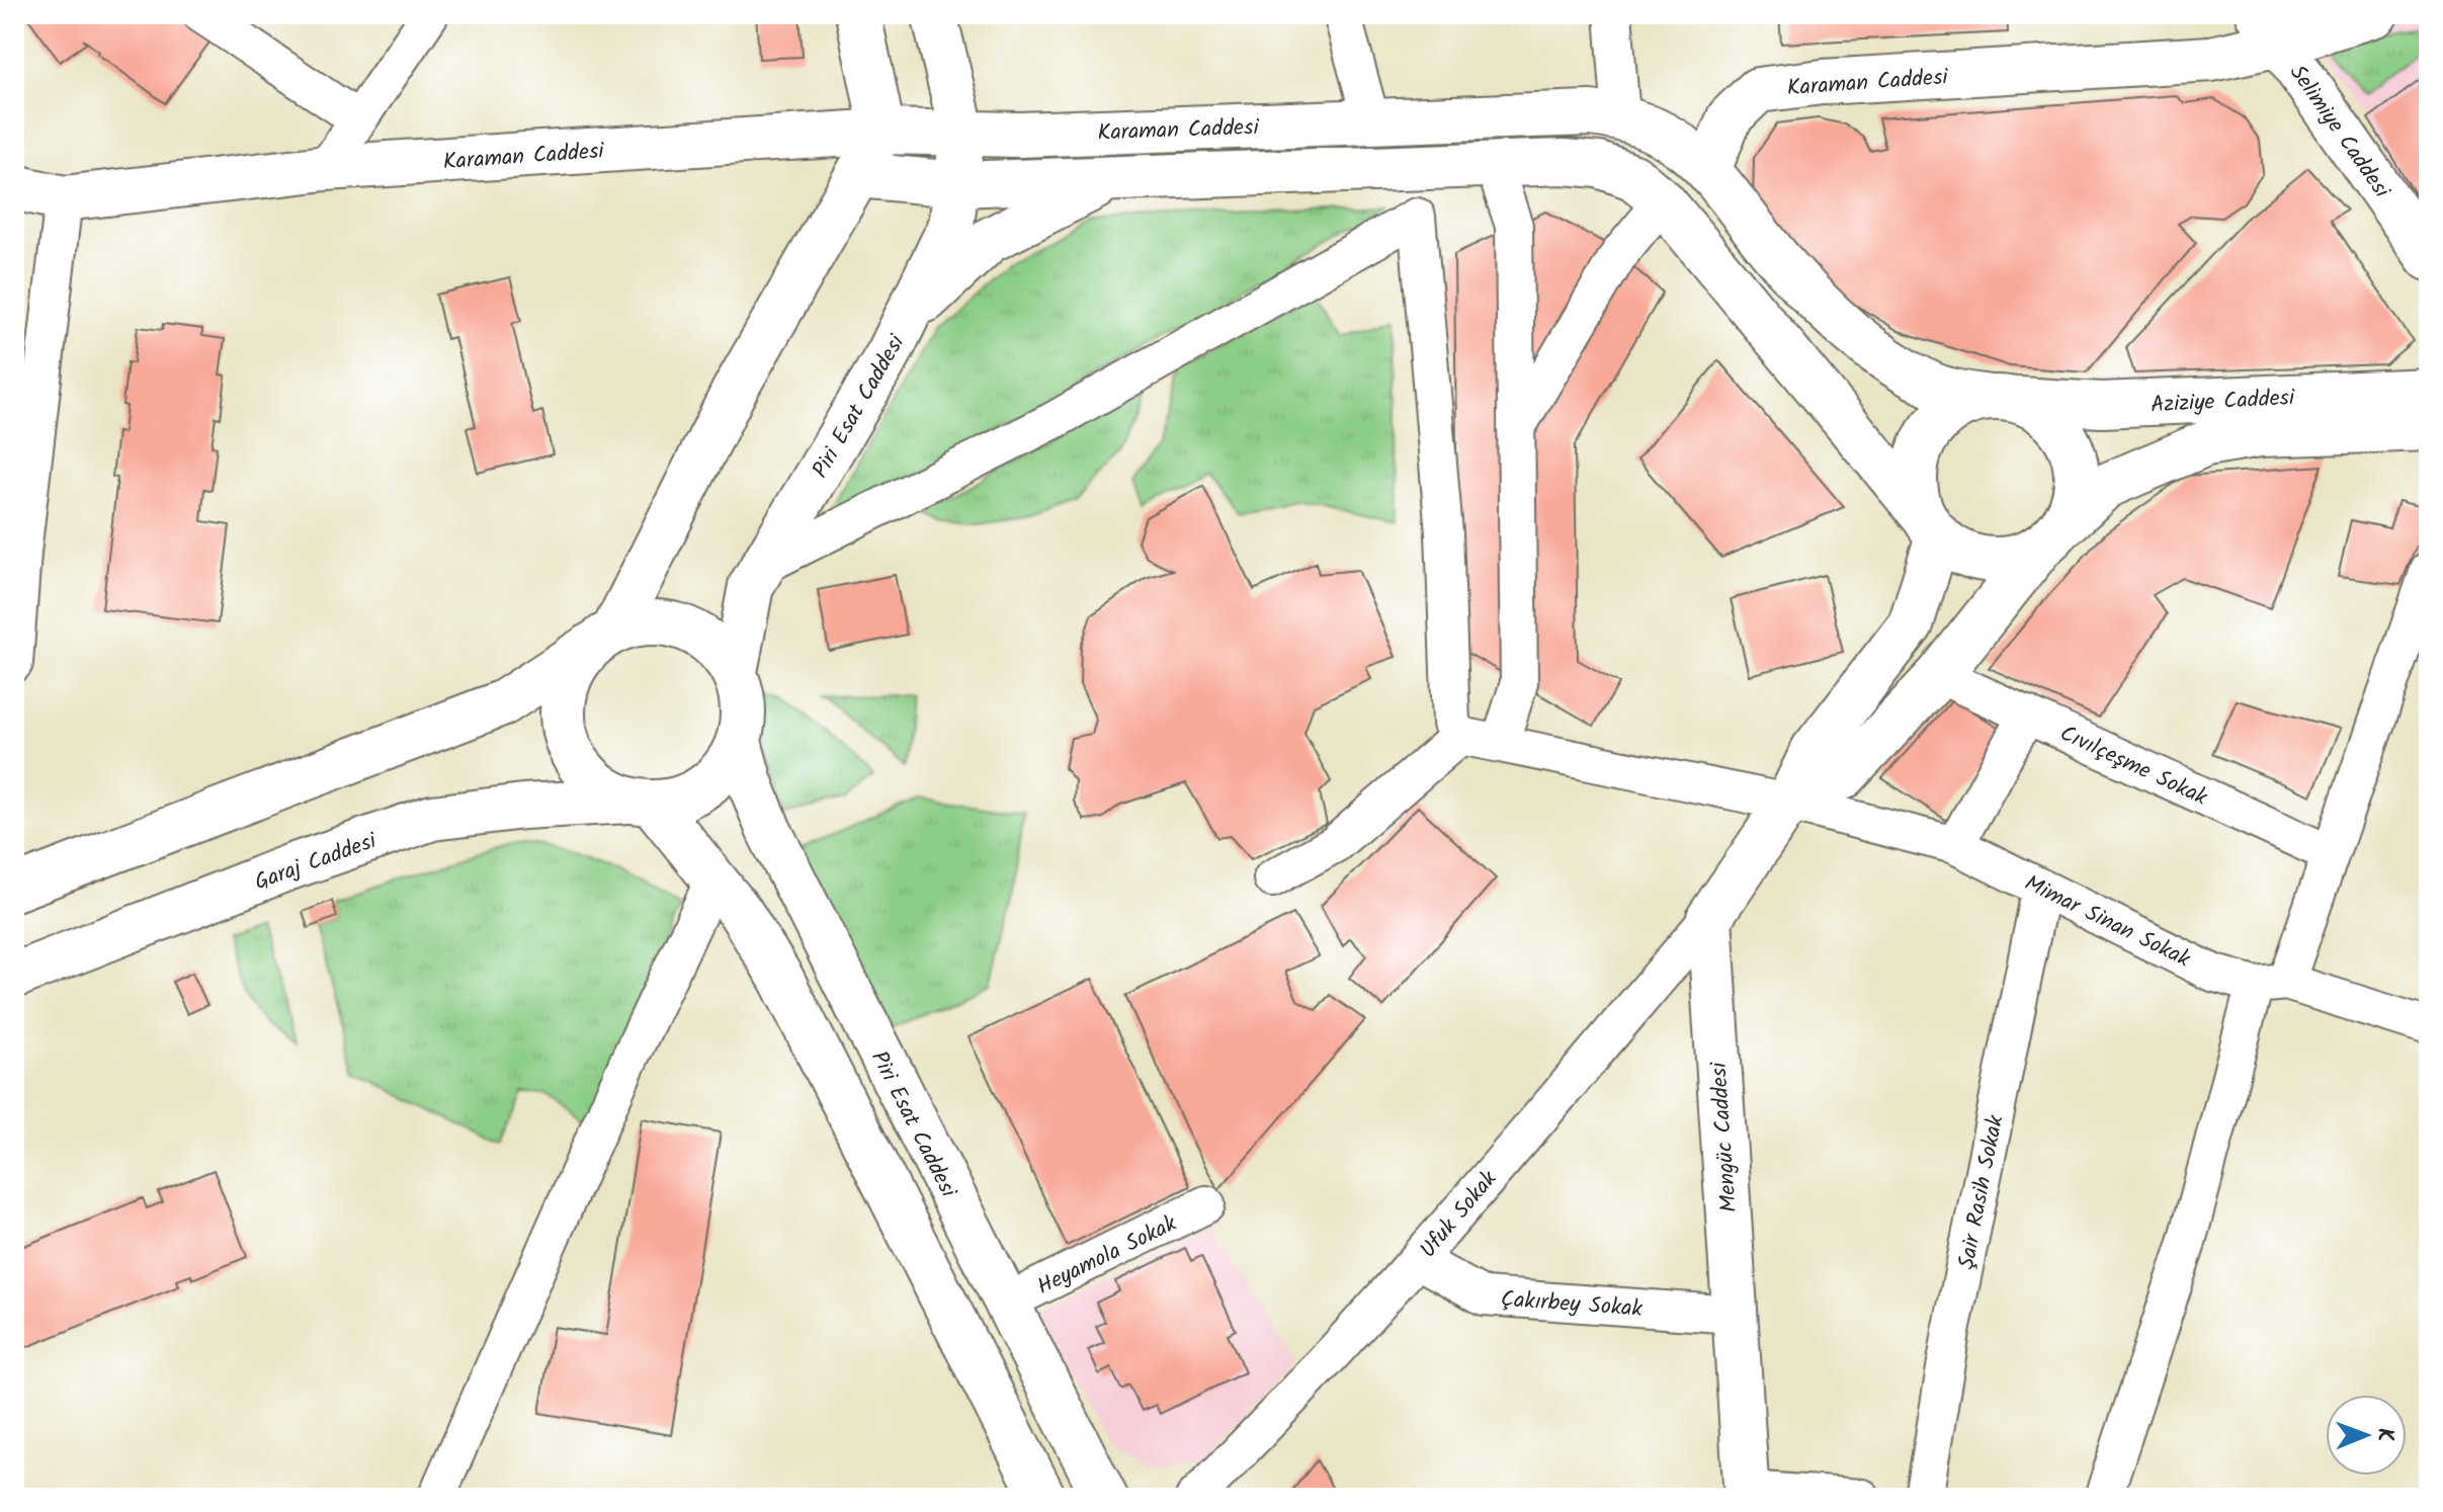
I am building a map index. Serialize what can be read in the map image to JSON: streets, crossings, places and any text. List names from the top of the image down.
{
  "streets": {
    "main road": [
      "Karaman Caddesi",
      "Selimiye Caddesi",
      "Aziziye Caddesi",
      "Piri Esat Caddesi",
      "Garaj Caddesi",
      "Mengüc Caddesi"
    ],
    "street": [
      "Cıvılçeşme Sokak",
      "Mimar Sinan Sokak",
      "Şair Rasih Sokak",
      "Ufuk Sokak",
      "Heyamola Sokak",
      "Çakırbey Sokak"
    ]
  },
  "crossings": [
    ["Karaman Caddesi", "Selimiye Caddesi"],
    ["Karaman Caddesi", "Aziziye Caddesi"],
    ["Karaman Caddesi", "Piri Esat Caddesi"],
    ["Piri Esat Caddesi", "Garaj Caddesi"],
    ["Piri Esat Caddesi", "Heyamola Sokak"],
    ["Mimar Sinan Sokak", "Şair Rasih Sokak"],
    ["Mengüc Caddesi", "Ufuk Sokak"],
    ["Mengüc Caddesi", "Çakırbey Sokak"],
    ["Ufuk Sokak", "Çakırbey Sokak"]
  ],
  "north": "right"
}
